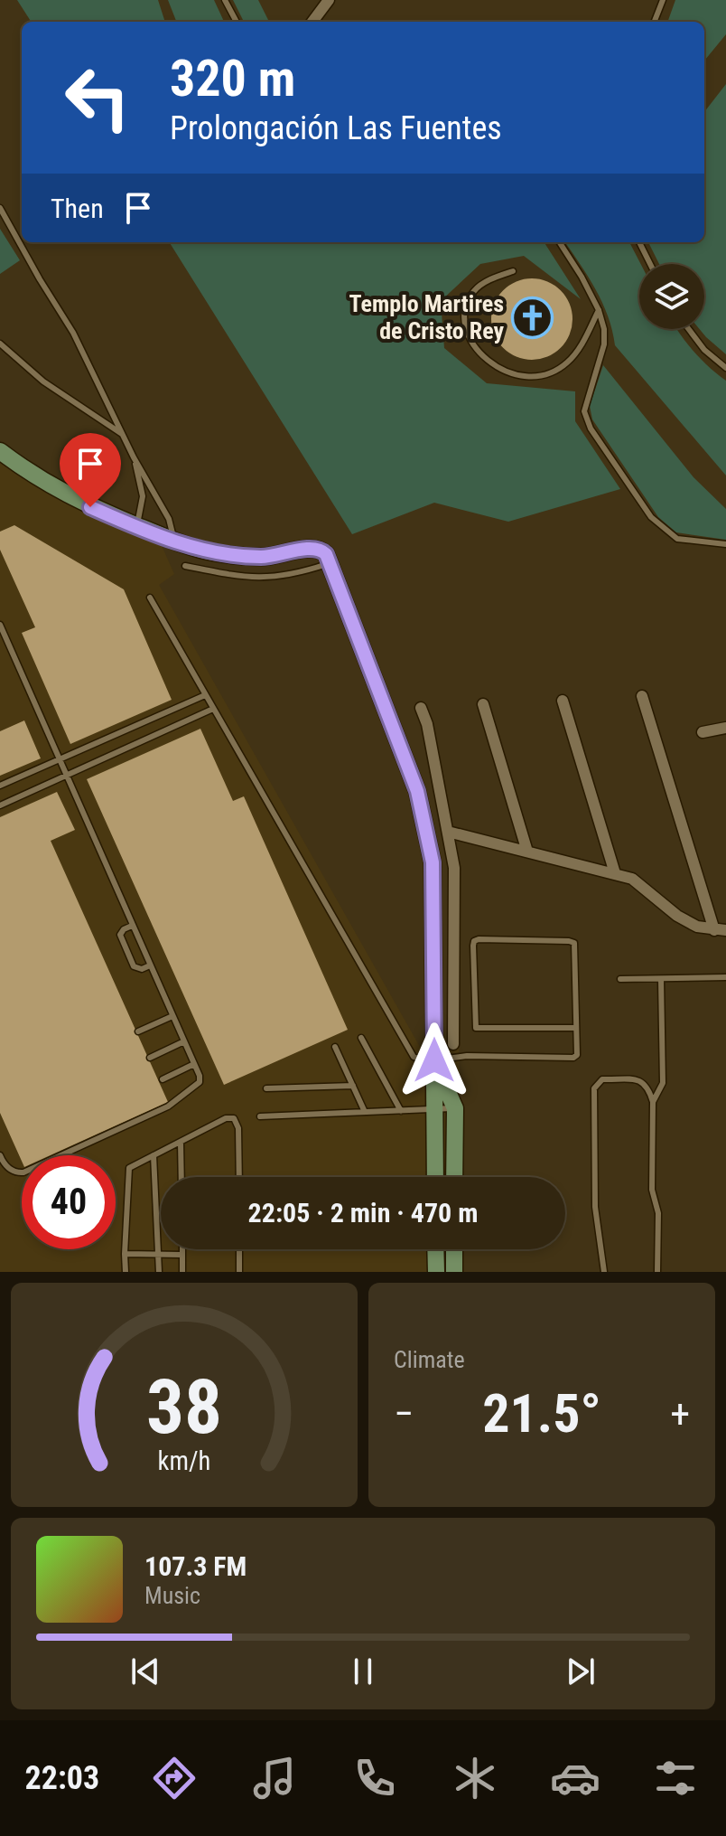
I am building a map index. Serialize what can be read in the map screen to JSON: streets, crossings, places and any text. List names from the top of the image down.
{
  "places": {
    "church": ["Templo Martires de Cristo Rey"]
  },
  "page": {
    "turn": ["320 m", "Prolongación Las Fuentes"],
    "then": "Then",
    "limit": "40",
    "trip": "22:05 · 2 min · 470 m",
    "tile": "Climate",
    "heat": ["−", "21.5°", "+"],
    "song": ["107.3 FM", "Music"],
    "tabs": "22:03",
    "gauge": ["38", "km/h"]
  }
}
